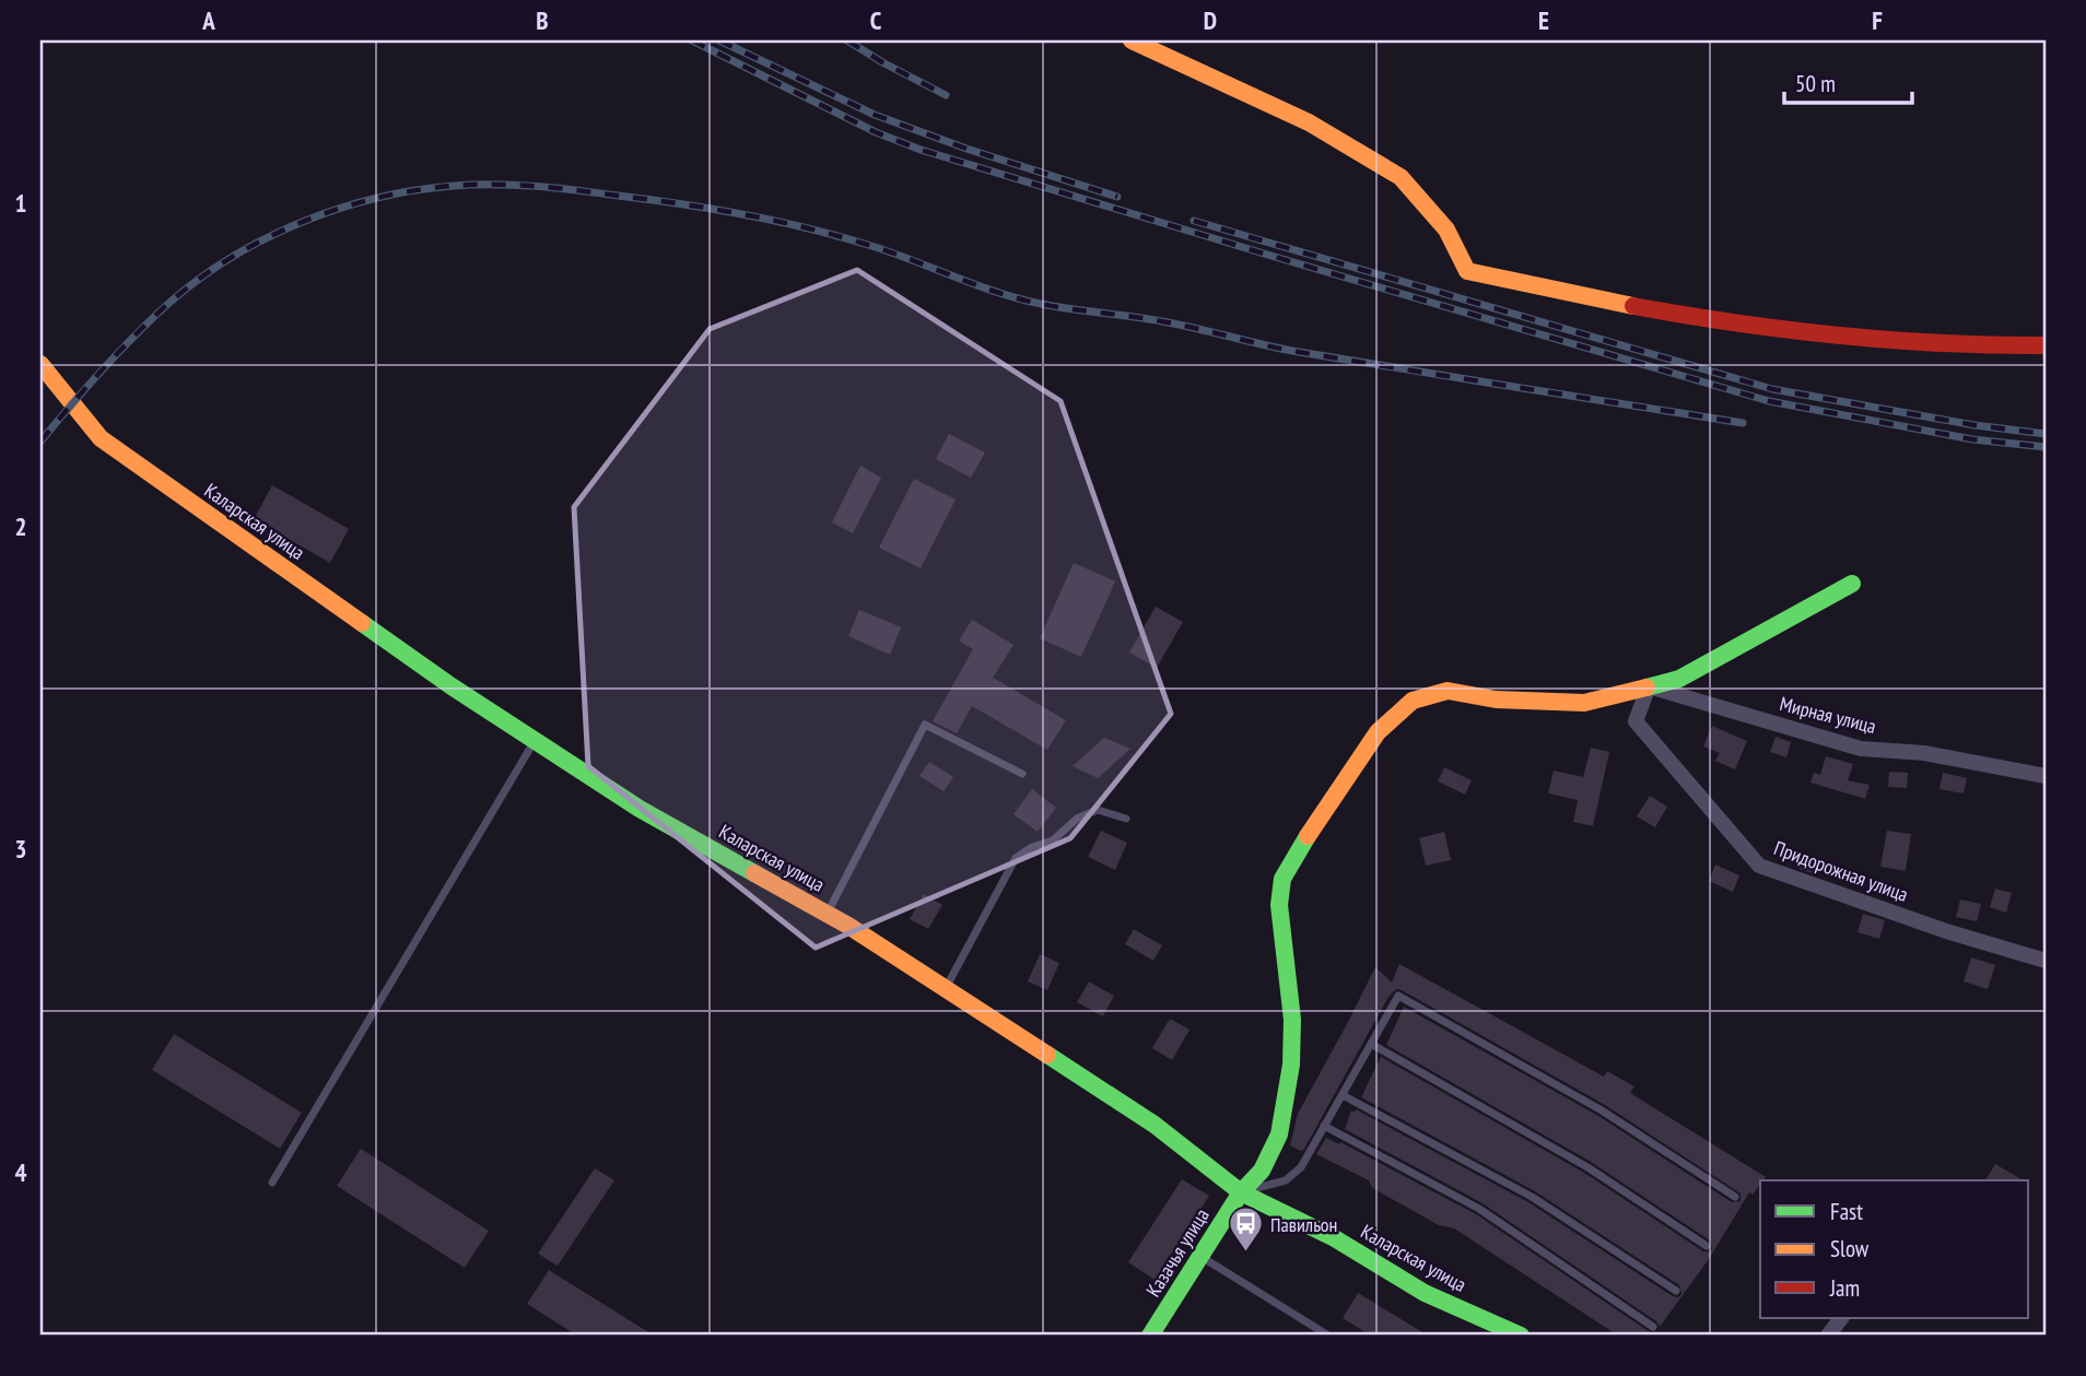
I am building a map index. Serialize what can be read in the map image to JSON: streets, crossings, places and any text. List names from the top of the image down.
{
  "streets": {
    "street": [
      "Каларская улица",
      "Мирная улица",
      "Придорожная улица",
      "Казачья улица"
    ]
  },
  "crossings": [
    ["Каларская улица", "Казачья улица"],
    ["Мирная улица", "Придорожная улица"],
    ["Мирная улица", "Казачья улица"],
    ["Придорожная улица", "Казачья улица"]
  ],
  "places": {
    "bus stop": ["Павильон"]
  },
  "legend": ["Fast", "Slow", "Jam"],
  "scale_bar": "50 m",
  "grid": {
    "columns": [
      "A",
      "B",
      "C",
      "D",
      "E",
      "F"
    ],
    "rows": [
      "1",
      "2",
      "3",
      "4"
    ]
  }
}
